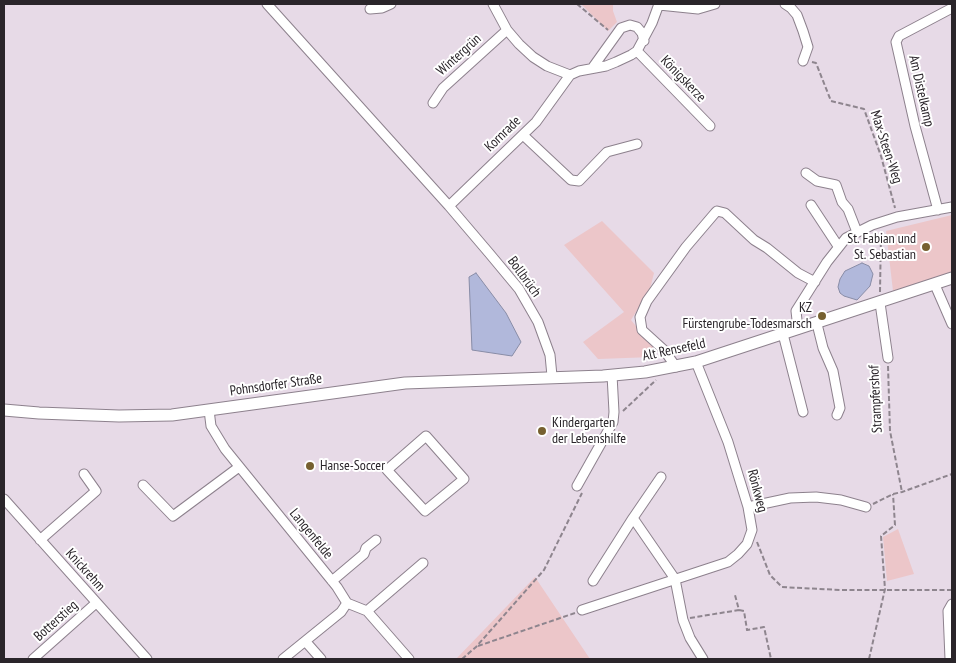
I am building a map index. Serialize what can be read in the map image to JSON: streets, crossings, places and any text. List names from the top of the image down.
{
  "streets": {
    "main road": ["Alt Rensefeld", "Pohnsdorfer Straße"],
    "street": [
      "Wintergrün",
      "Königskerze",
      "Am Distelkamp",
      "Kornrade",
      "Bollbrüch",
      "Strampfershof",
      "Rönkweg",
      "Langenfelde",
      "Knickrehm",
      "Botterstieg"
    ],
    "path": ["Max-Steen-Weg"]
  },
  "crossings": [
    ["Kornrade", "Bollbrüch"],
    ["Bollbrüch", "Alt Rensefeld"],
    ["Bollbrüch", "Pohnsdorfer Straße"],
    ["Alt Rensefeld", "Pohnsdorfer Straße"],
    ["Alt Rensefeld", "Strampfershof"],
    ["Alt Rensefeld", "Rönkweg"],
    ["Pohnsdorfer Straße", "Langenfelde"],
    ["Knickrehm", "Botterstieg"]
  ],
  "places": [
    "St. Fabian und St. Sebastian",
    "KZ Fürstengrube-Todesmarsch",
    "Kindergarten der Lebenshilfe",
    "Hanse-Soccer"
  ]
}
